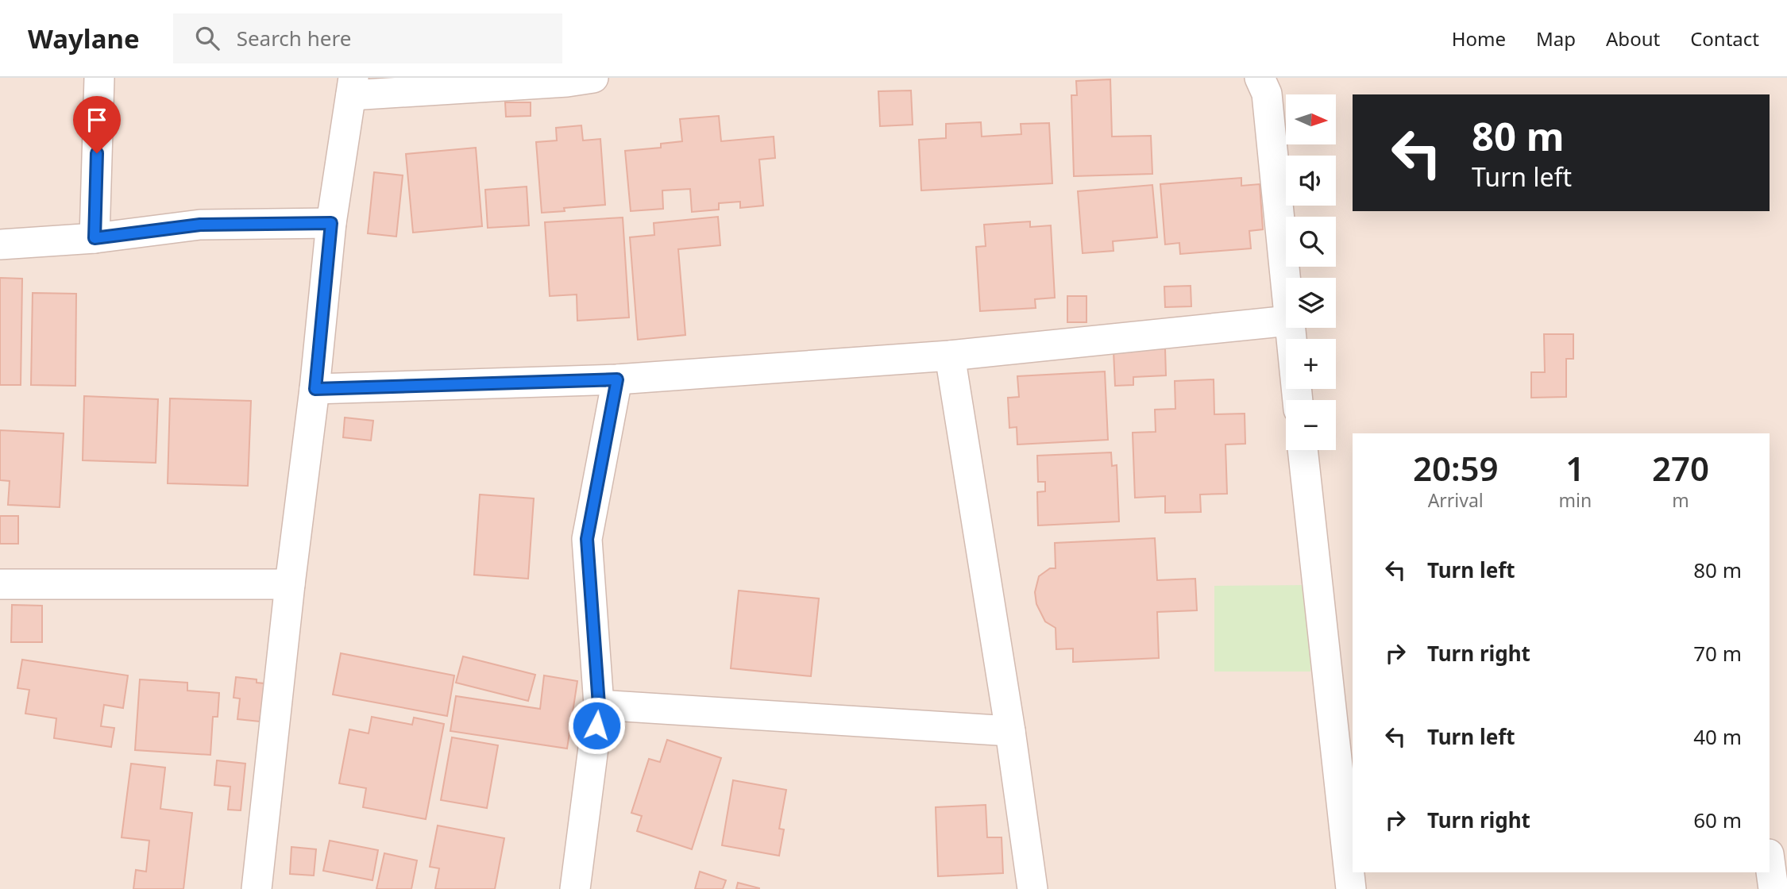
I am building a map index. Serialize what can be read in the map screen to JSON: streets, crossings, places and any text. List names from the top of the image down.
{
  "north": "right",
  "page": {
    "header": "Waylane",
    "search": "Search here",
    "nav": [
      "Home",
      "Map",
      "About",
      "Contact"
    ],
    "map_buttons": ["+", "−"],
    "turn": ["80 m", "Turn left"],
    "eta": [
      "20:59",
      "Arrival",
      "1",
      "min",
      "270",
      "m"
    ],
    "list": [
      {
        "name": "Turn left",
        "value": "80 m"
      },
      {
        "name": "Turn right",
        "value": "70 m"
      },
      {
        "name": "Turn left",
        "value": "40 m"
      },
      {
        "name": "Turn right",
        "value": "60 m"
      }
    ]
  }
}
